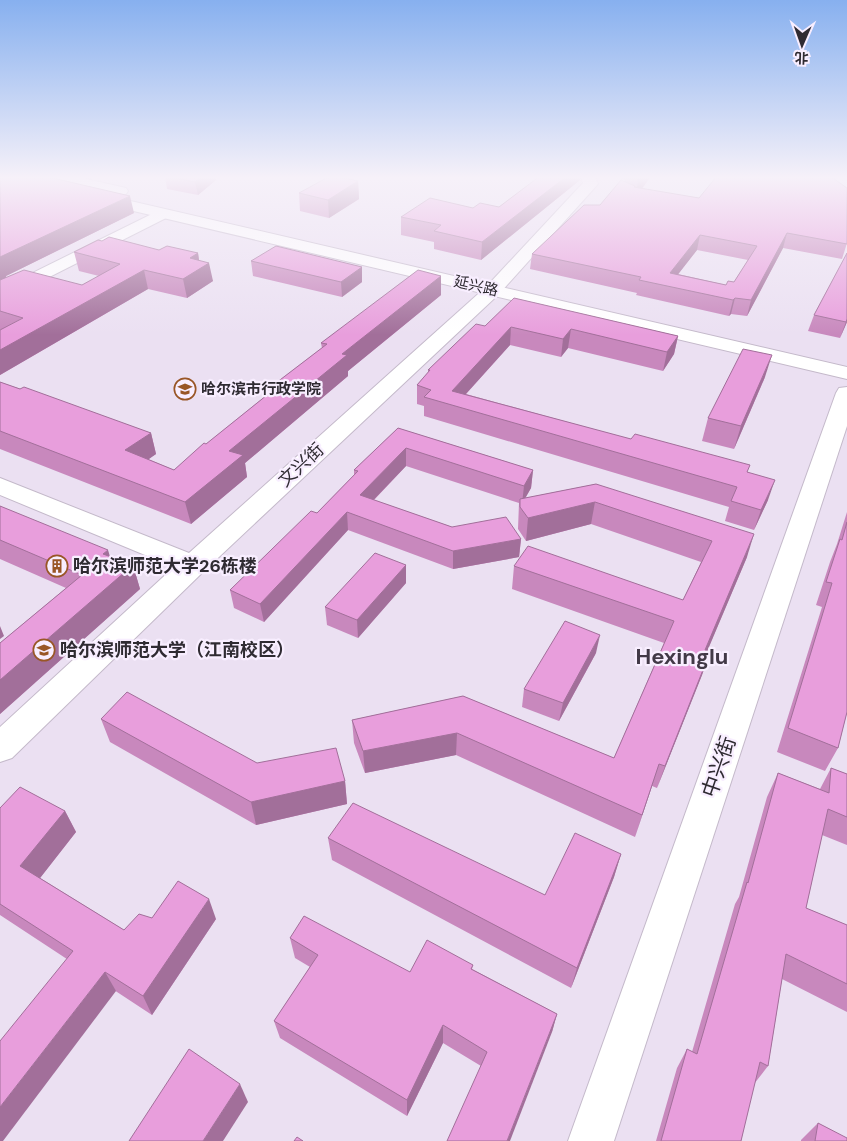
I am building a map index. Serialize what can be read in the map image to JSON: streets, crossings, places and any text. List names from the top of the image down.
{
  "streets": {
    "main road": ["延兴路", "文兴街", "中兴街"]
  },
  "crossings": [
    ["延兴路", "文兴街"]
  ],
  "districts": ["Hexinglu"],
  "places": {
    "school or university": ["哈尔滨市行政学院", "哈尔滨师范大学（江南校区）"],
    "building": ["哈尔滨师范大学26栋楼"]
  },
  "north": "bottom"
}
